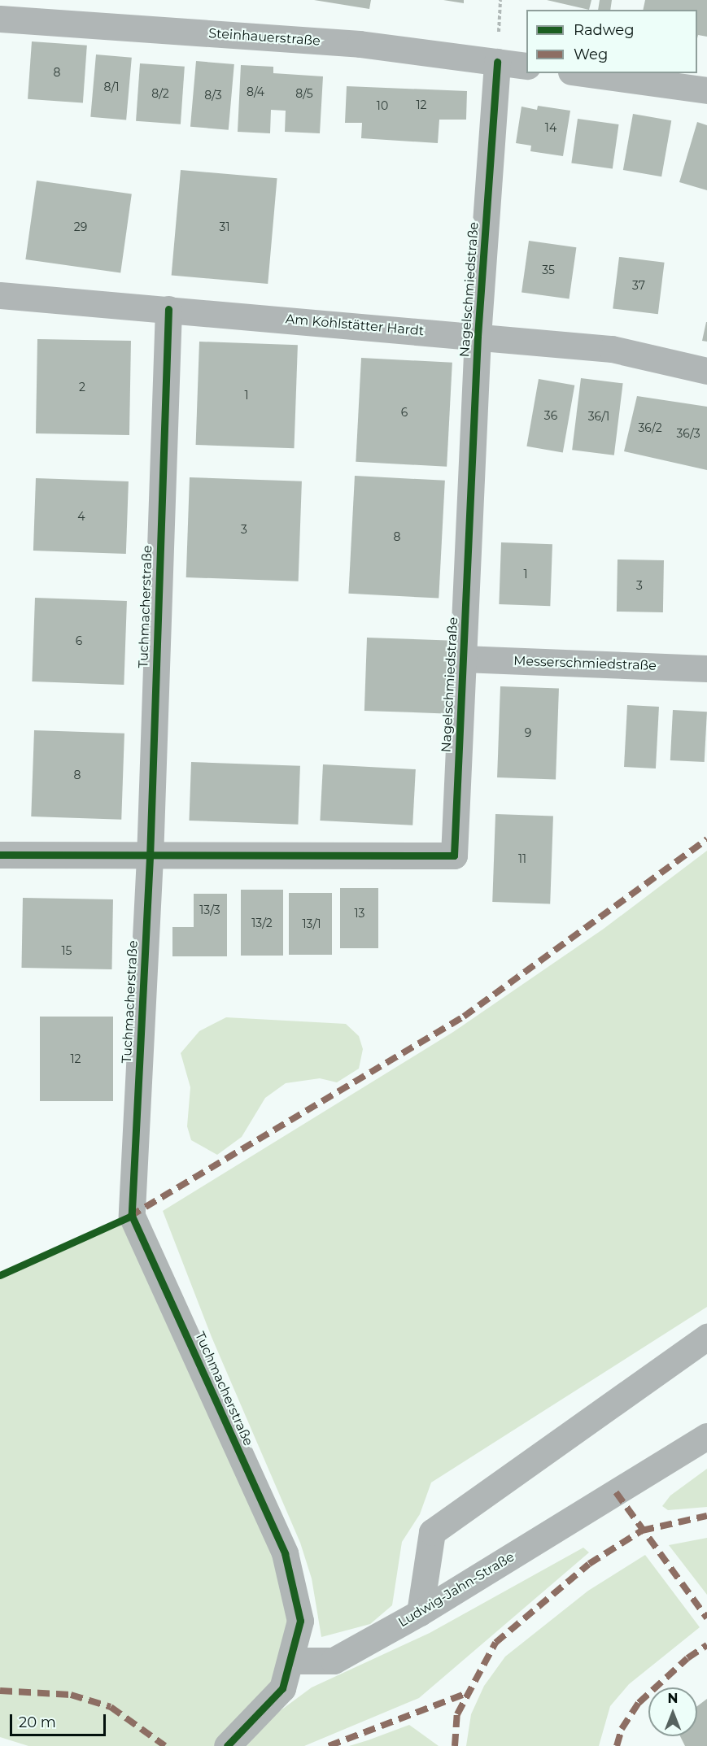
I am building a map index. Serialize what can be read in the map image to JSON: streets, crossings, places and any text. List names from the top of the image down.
{
  "streets": {
    "street": [
      "Steinhauerstraße",
      "Nagelschmiedstraße",
      "Am Kohlstätter Hardt",
      "Tuchmacherstraße",
      "Messerschmiedstraße",
      "Ludwig-Jahn-Straße"
    ]
  },
  "crossings": [
    ["Steinhauerstraße", "Nagelschmiedstraße"],
    ["Nagelschmiedstraße", "Am Kohlstätter Hardt"],
    ["Nagelschmiedstraße", "Tuchmacherstraße"],
    ["Nagelschmiedstraße", "Messerschmiedstraße"],
    ["Am Kohlstätter Hardt", "Tuchmacherstraße"],
    ["Tuchmacherstraße", "Ludwig-Jahn-Straße"]
  ],
  "house_numbers": [
    "8",
    "8/1",
    "8/4",
    "8/2",
    "8/5",
    "8/3",
    "12",
    "10",
    "14",
    "29",
    "31",
    "35",
    "37",
    "2",
    "1",
    "6",
    "36",
    "36/1",
    "36/2",
    "36/3",
    "4",
    "3",
    "8",
    "1",
    "3",
    "6",
    "9",
    "8",
    "11",
    "13/3",
    "13",
    "13/2",
    "13/1",
    "15",
    "12"
  ],
  "legend": ["Radweg", "Weg"],
  "scale_bar": "20 m",
  "north": "top"
}
